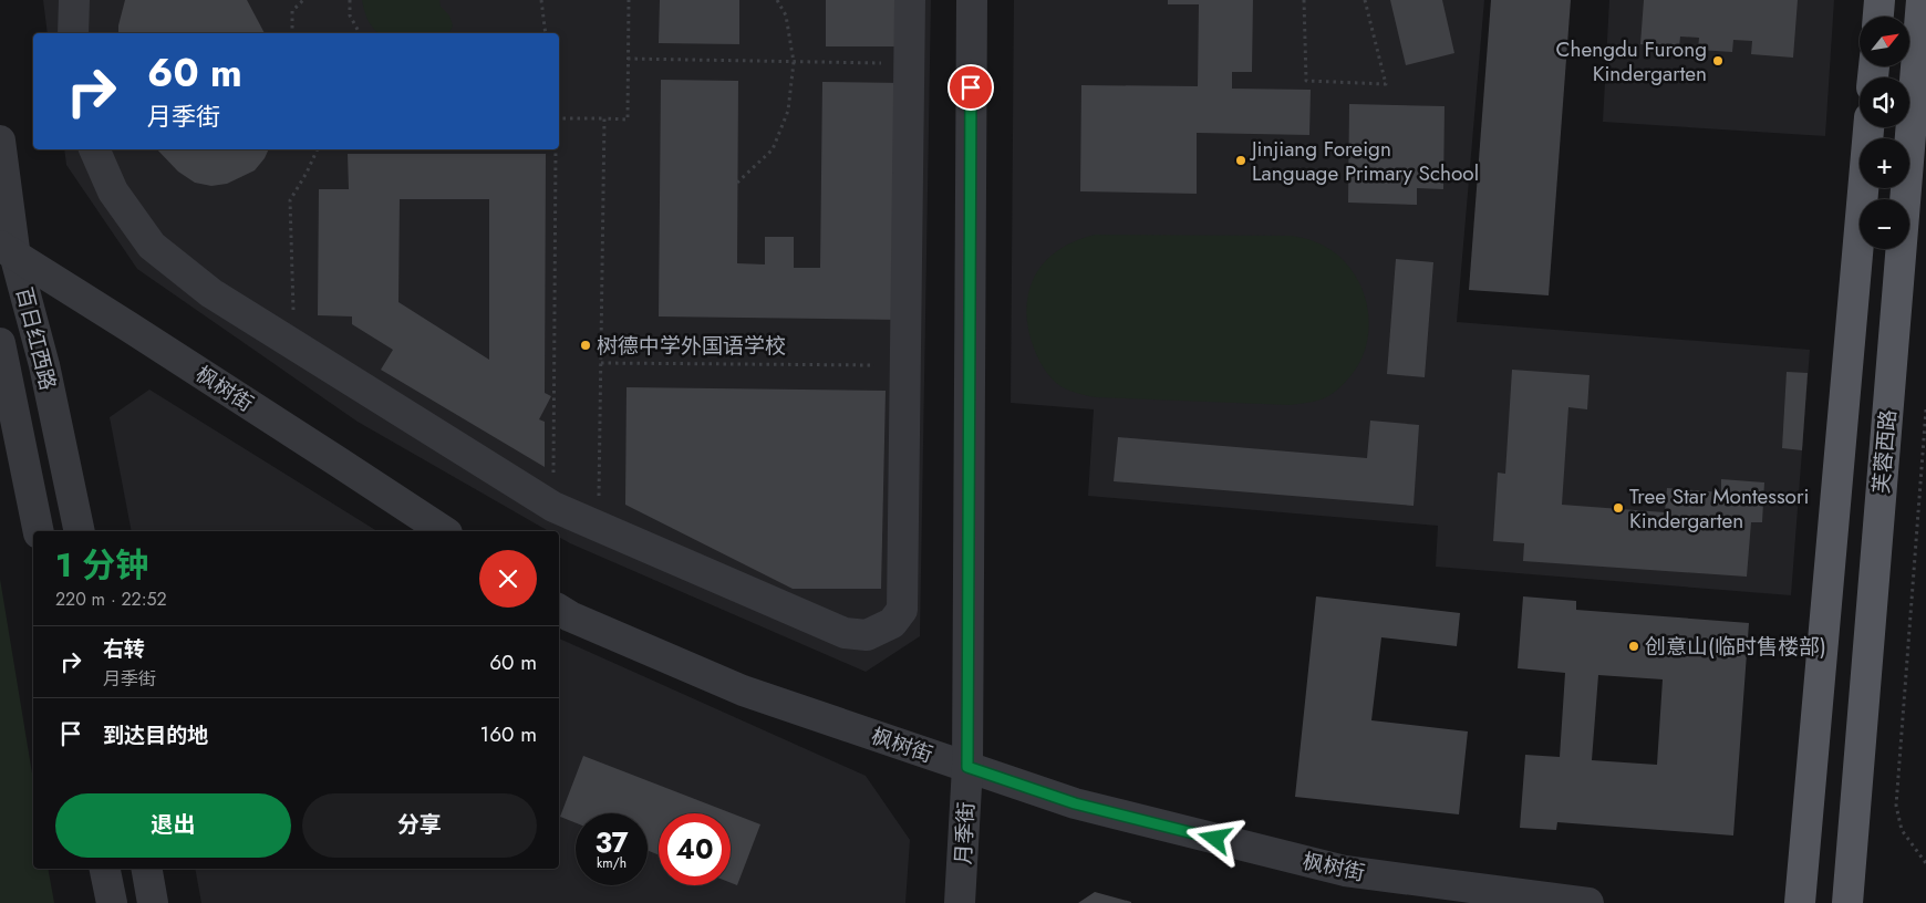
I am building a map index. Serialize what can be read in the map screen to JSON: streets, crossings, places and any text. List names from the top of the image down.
{
  "streets": {
    "main road": ["芙蓉西路"],
    "street": ["百日红西路", "枫树街", "月季街"]
  },
  "crossings": [
    ["百日红西路", "枫树街"],
    ["枫树街", "月季街"]
  ],
  "places": [
    "Chengdu Furong Kindergarten",
    "Jinjiang Foreign Language Primary School",
    "树德中学外国语学校",
    "Tree Star Montessori Kindergarten",
    "创意山(临时售楼部)"
  ],
  "north": "top right",
  "page": {
    "map_buttons": ["+", "−"],
    "turn": ["60 m", "月季街"],
    "heading": ["1 分钟", "220 m · 22:52"],
    "list": [
      {
        "name": "右转",
        "note": "月季街",
        "value": "60 m"
      },
      {
        "name": "到达目的地",
        "value": "160 m"
      }
    ],
    "buttons": ["退出", "分享"],
    "speed": "37 km/h",
    "limit": "40"
  }
}
